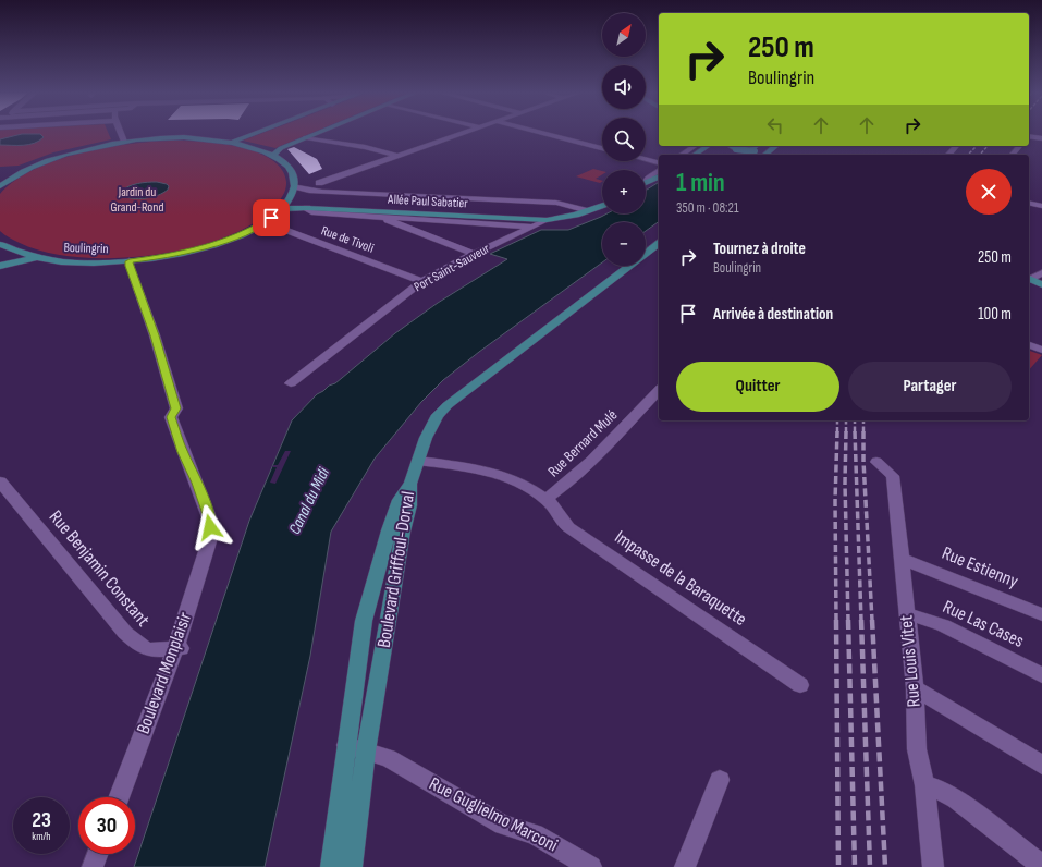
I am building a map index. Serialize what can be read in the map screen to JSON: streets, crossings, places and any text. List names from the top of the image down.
{
  "streets": {
    "main road": [
      "Allée Paul Sabatier",
      "Boulingrin",
      "Port Saint-Sauveur",
      "Boulevard Griffoul-Dorval"
    ],
    "street": [
      "Rue de Tivoli",
      "Rue Bernard Mulé",
      "Rue Estienny",
      "Rue Benjamin Constant",
      "Impasse de la Baraquette",
      "Rue Las Cases",
      "Rue Louis Vitet",
      "Boulevard Monplaisir",
      "Rue Guglielmo Marconi"
    ]
  },
  "crossings": [
    ["Allée Paul Sabatier", "Boulingrin"],
    ["Allée Paul Sabatier", "Port Saint-Sauveur"],
    ["Rue de Tivoli", "Boulingrin"],
    ["Rue de Tivoli", "Port Saint-Sauveur"],
    ["Boulingrin", "Boulevard Monplaisir"],
    ["Rue Bernard Mulé", "Impasse de la Baraquette"],
    ["Rue Estienny", "Rue Louis Vitet"],
    ["Rue Benjamin Constant", "Boulevard Monplaisir"],
    ["Boulevard Griffoul-Dorval", "Rue Guglielmo Marconi"],
    ["Rue Las Cases", "Rue Louis Vitet"]
  ],
  "water": ["Canal du Midi"],
  "parks": ["Jardin du Grand-Rond"],
  "north": "top right",
  "page": {
    "map_buttons": ["+", "−"],
    "turn": ["250 m", "Boulingrin"],
    "heading": ["1 min", "350 m · 08:21"],
    "list": [
      {
        "name": "Tournez à droite",
        "note": "Boulingrin",
        "value": "250 m"
      },
      {
        "name": "Arrivée à destination",
        "value": "100 m"
      }
    ],
    "buttons": ["Quitter", "Partager"],
    "speed": "23 km/h",
    "limit": "30"
  }
}
